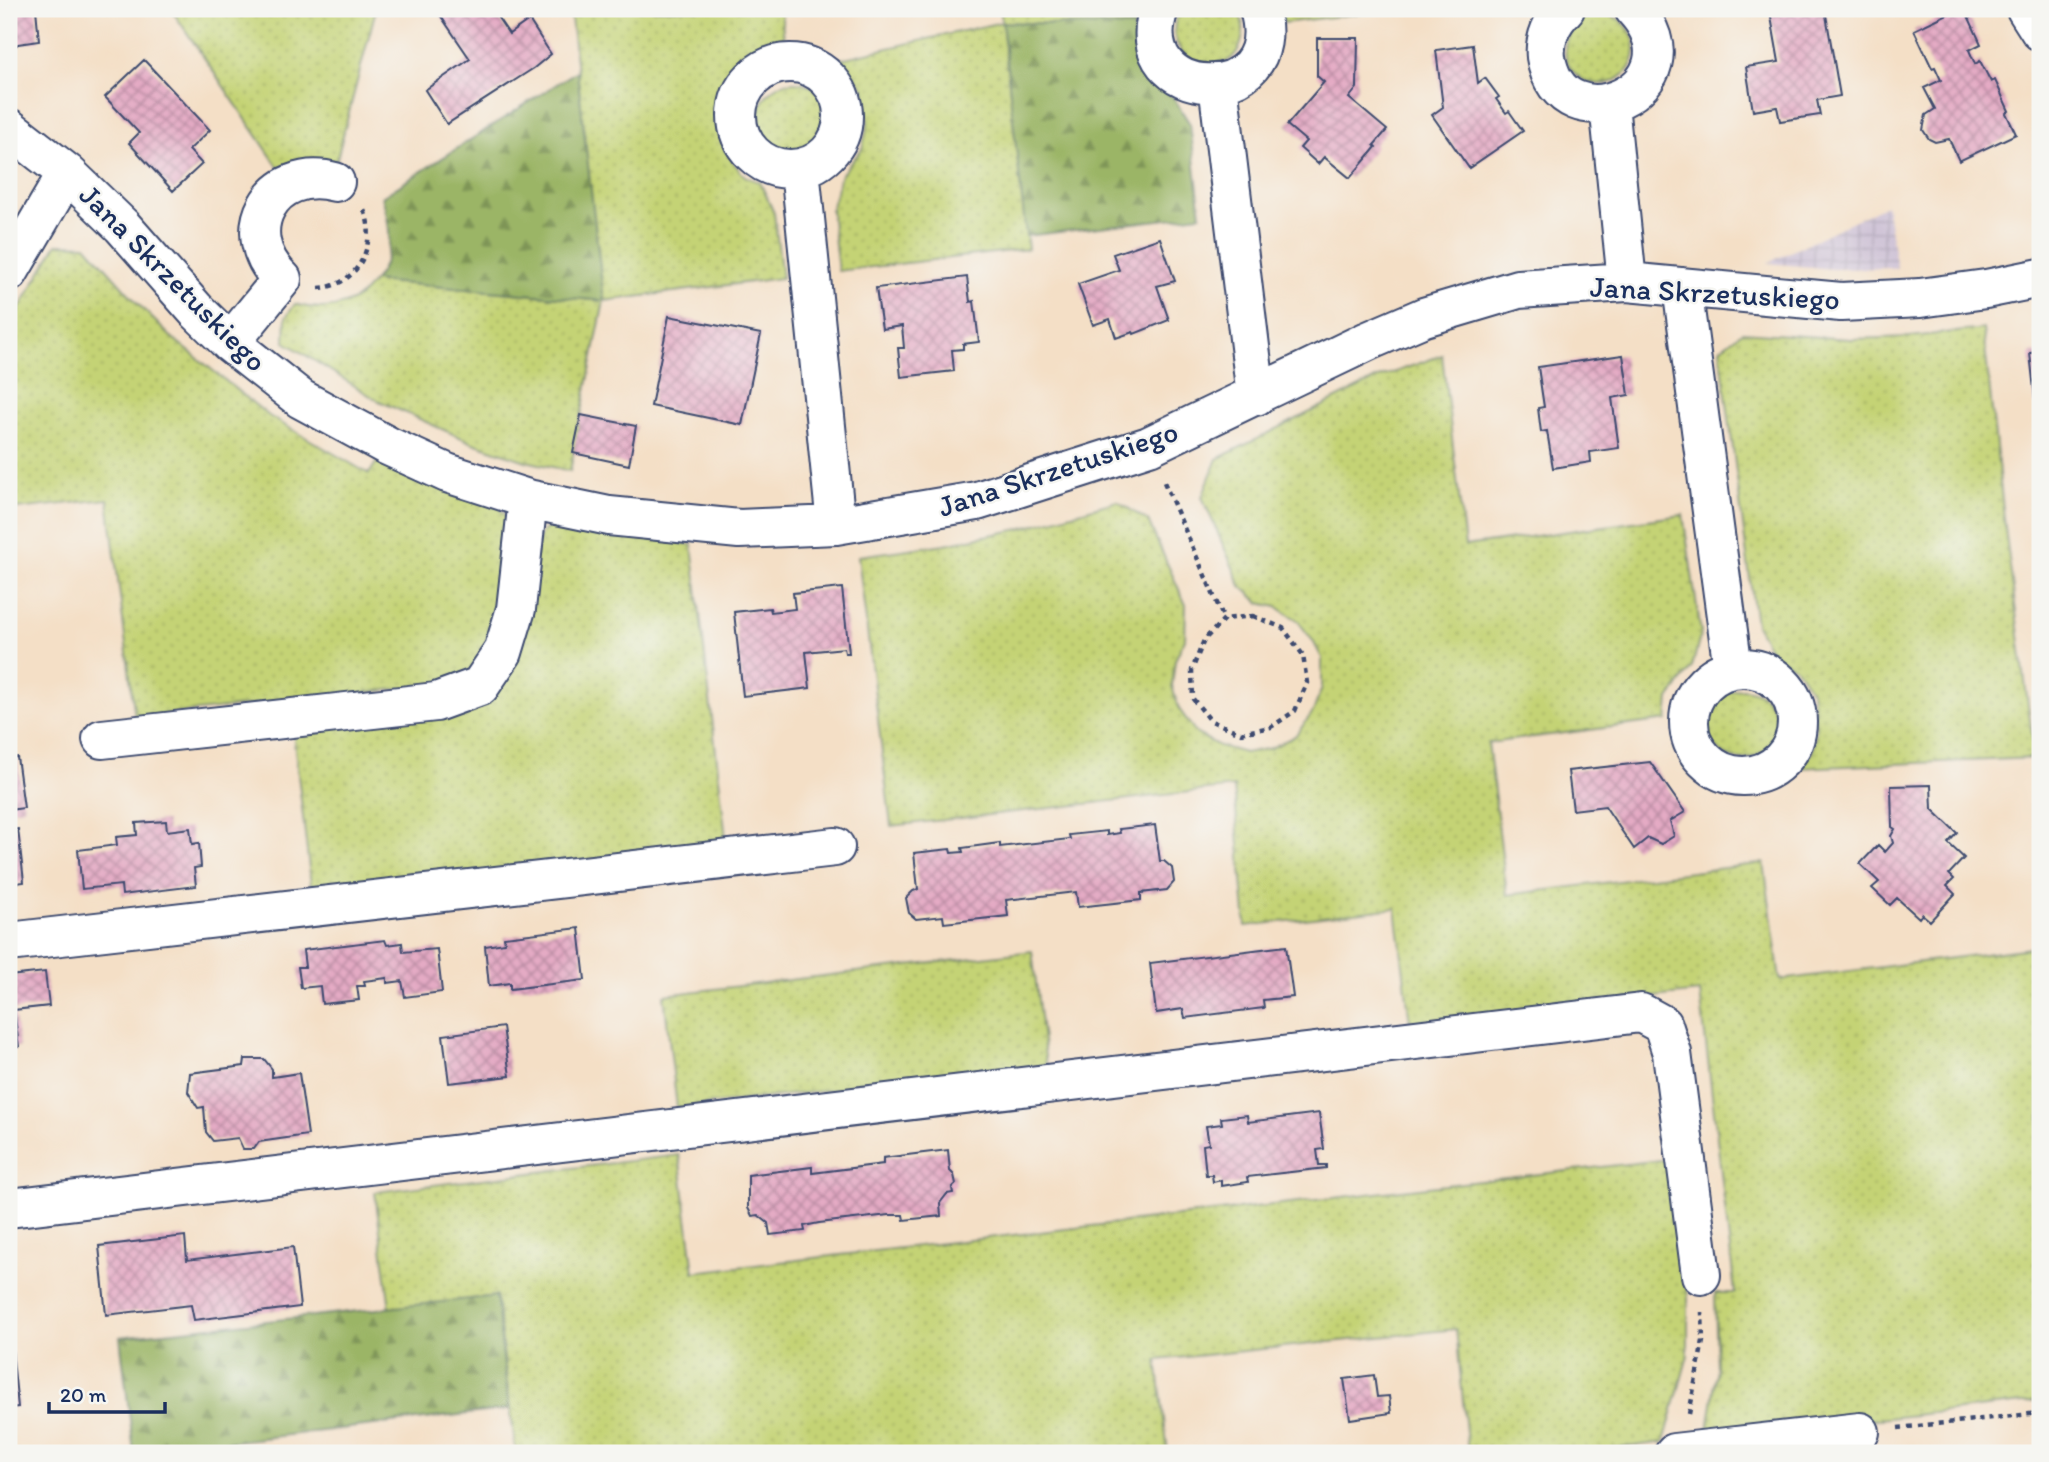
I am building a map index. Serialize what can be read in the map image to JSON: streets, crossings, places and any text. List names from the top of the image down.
{
  "streets": {
    "street": ["Jana Skrzetuskiego"]
  },
  "scale_bar": "20 m"
}
